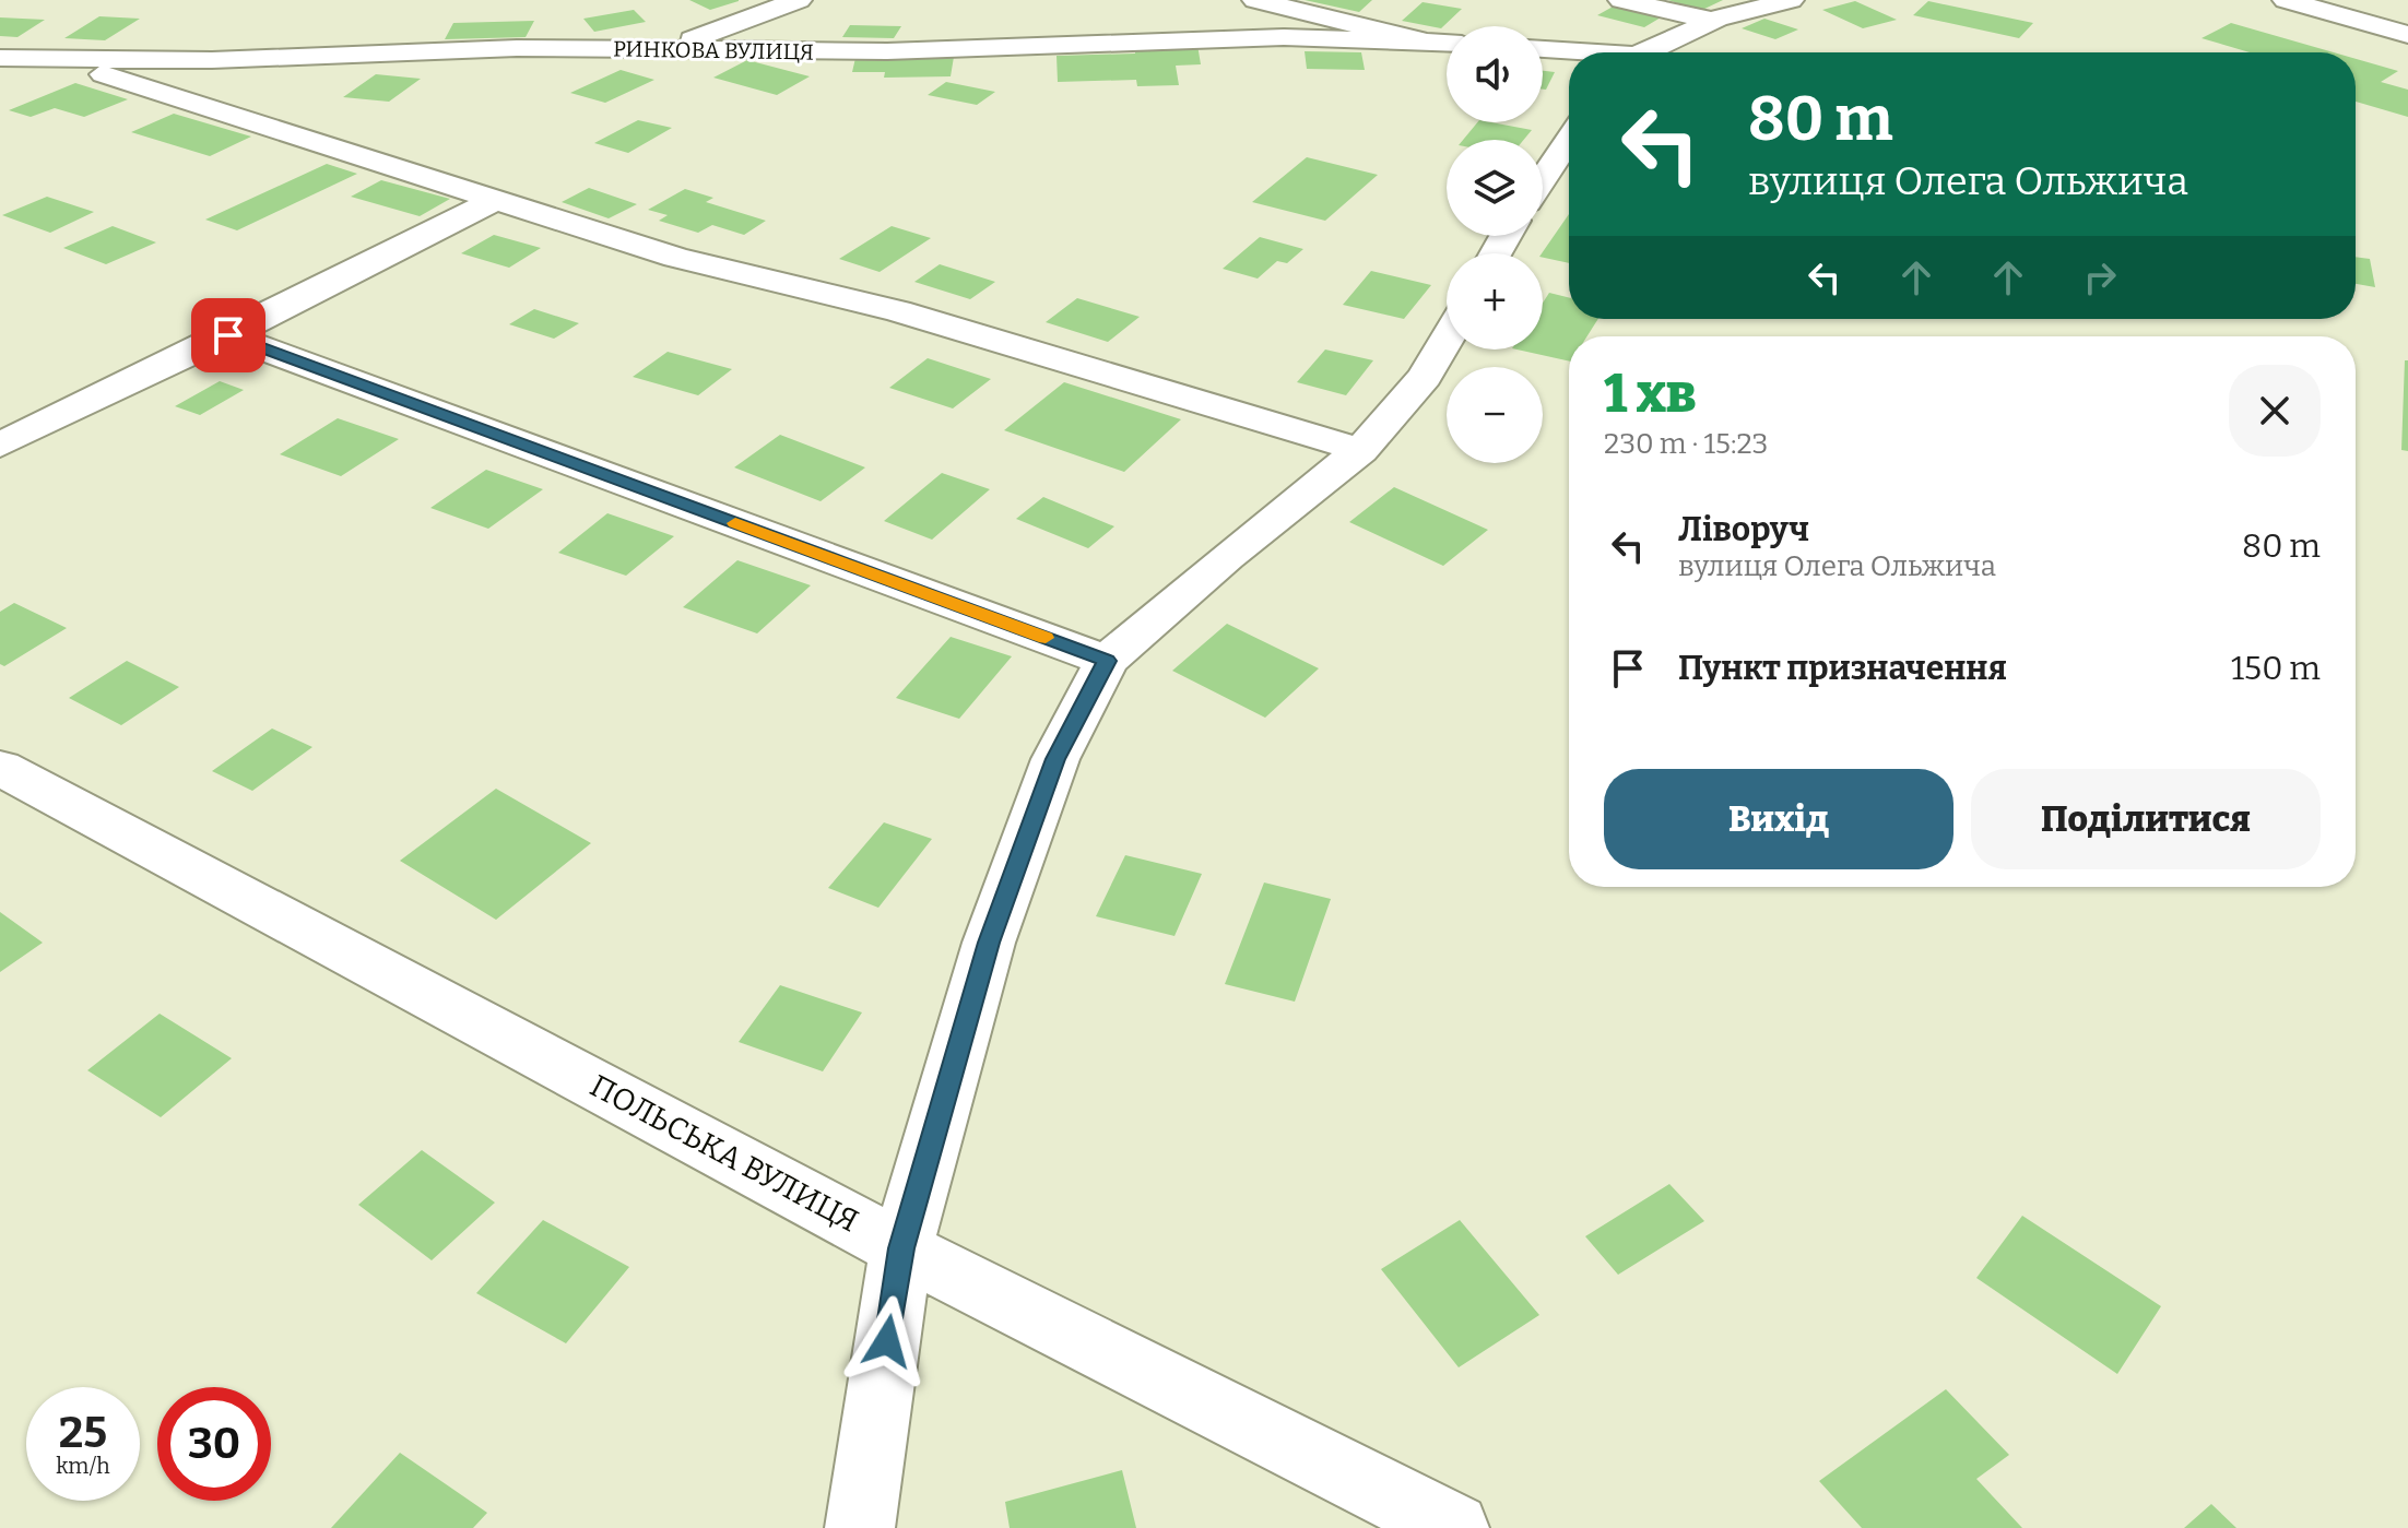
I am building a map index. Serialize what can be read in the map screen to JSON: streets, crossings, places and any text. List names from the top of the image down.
{
  "streets": {
    "street": ["РИНКОВА ВУЛИЦЯ", "ПОЛЬСЬКА ВУЛИЦЯ"]
  },
  "page": {
    "map_buttons": ["+", "−"],
    "turn": ["80 m", "вулиця Олега Ольжича"],
    "heading": ["1 хв", "230 m · 15:23"],
    "list": [
      {
        "name": "Ліворуч",
        "note": "вулиця Олега Ольжича",
        "value": "80 m"
      },
      {
        "name": "Пункт призначення",
        "value": "150 m"
      }
    ],
    "buttons": ["Вихід", "Поділитися"],
    "speed": "25 km/h",
    "limit": "30"
  }
}
